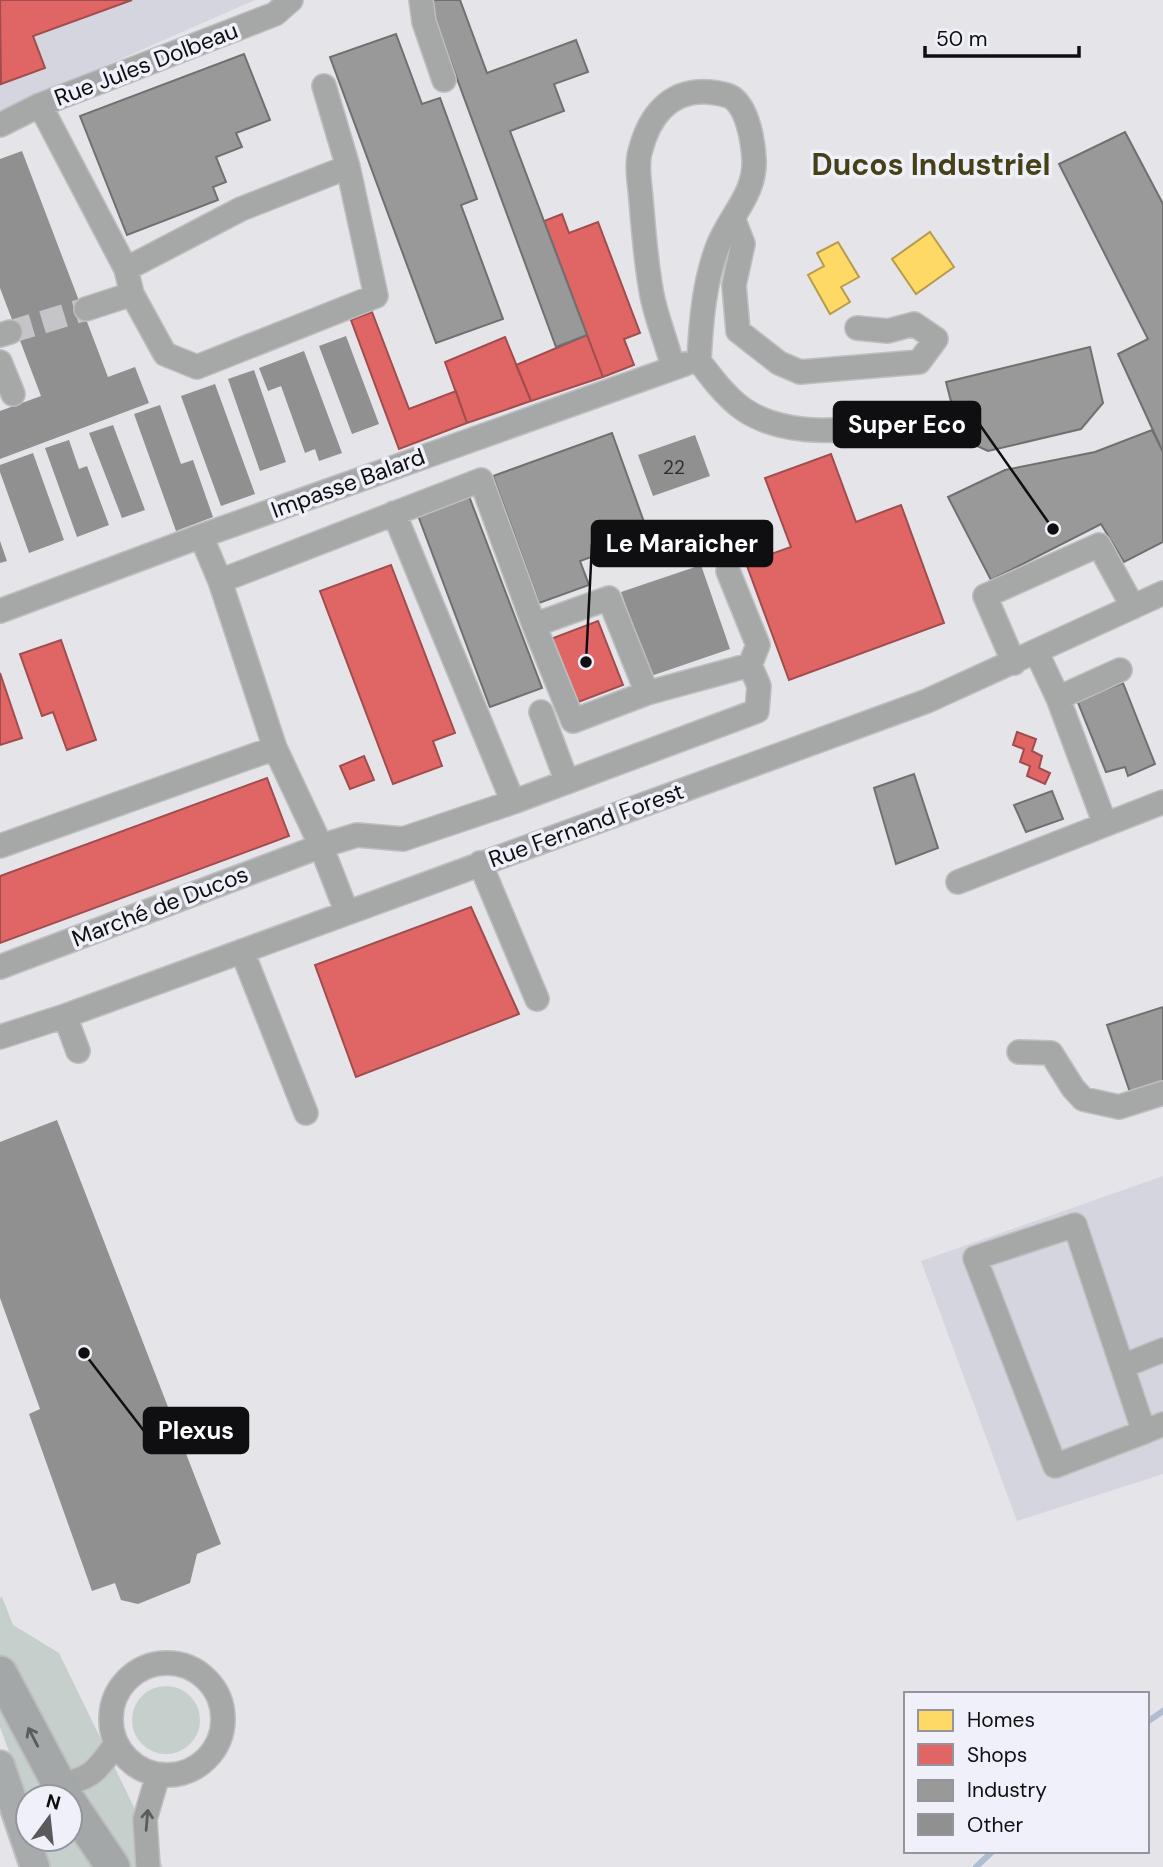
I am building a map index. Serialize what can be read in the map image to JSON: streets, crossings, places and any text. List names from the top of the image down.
{
  "streets": {
    "street": [
      "Rue Jules Dolbeau",
      "Impasse Balard",
      "Rue Fernand Forest",
      "Marché de Ducos"
    ]
  },
  "districts": ["Ducos Industriel"],
  "places": ["Super Eco", "Le Maraicher", "Plexus"],
  "house_numbers": ["22"],
  "legend": [
    "Homes",
    "Shops",
    "Industry",
    "Other"
  ],
  "scale_bar": "50 m",
  "north": "top"
}
